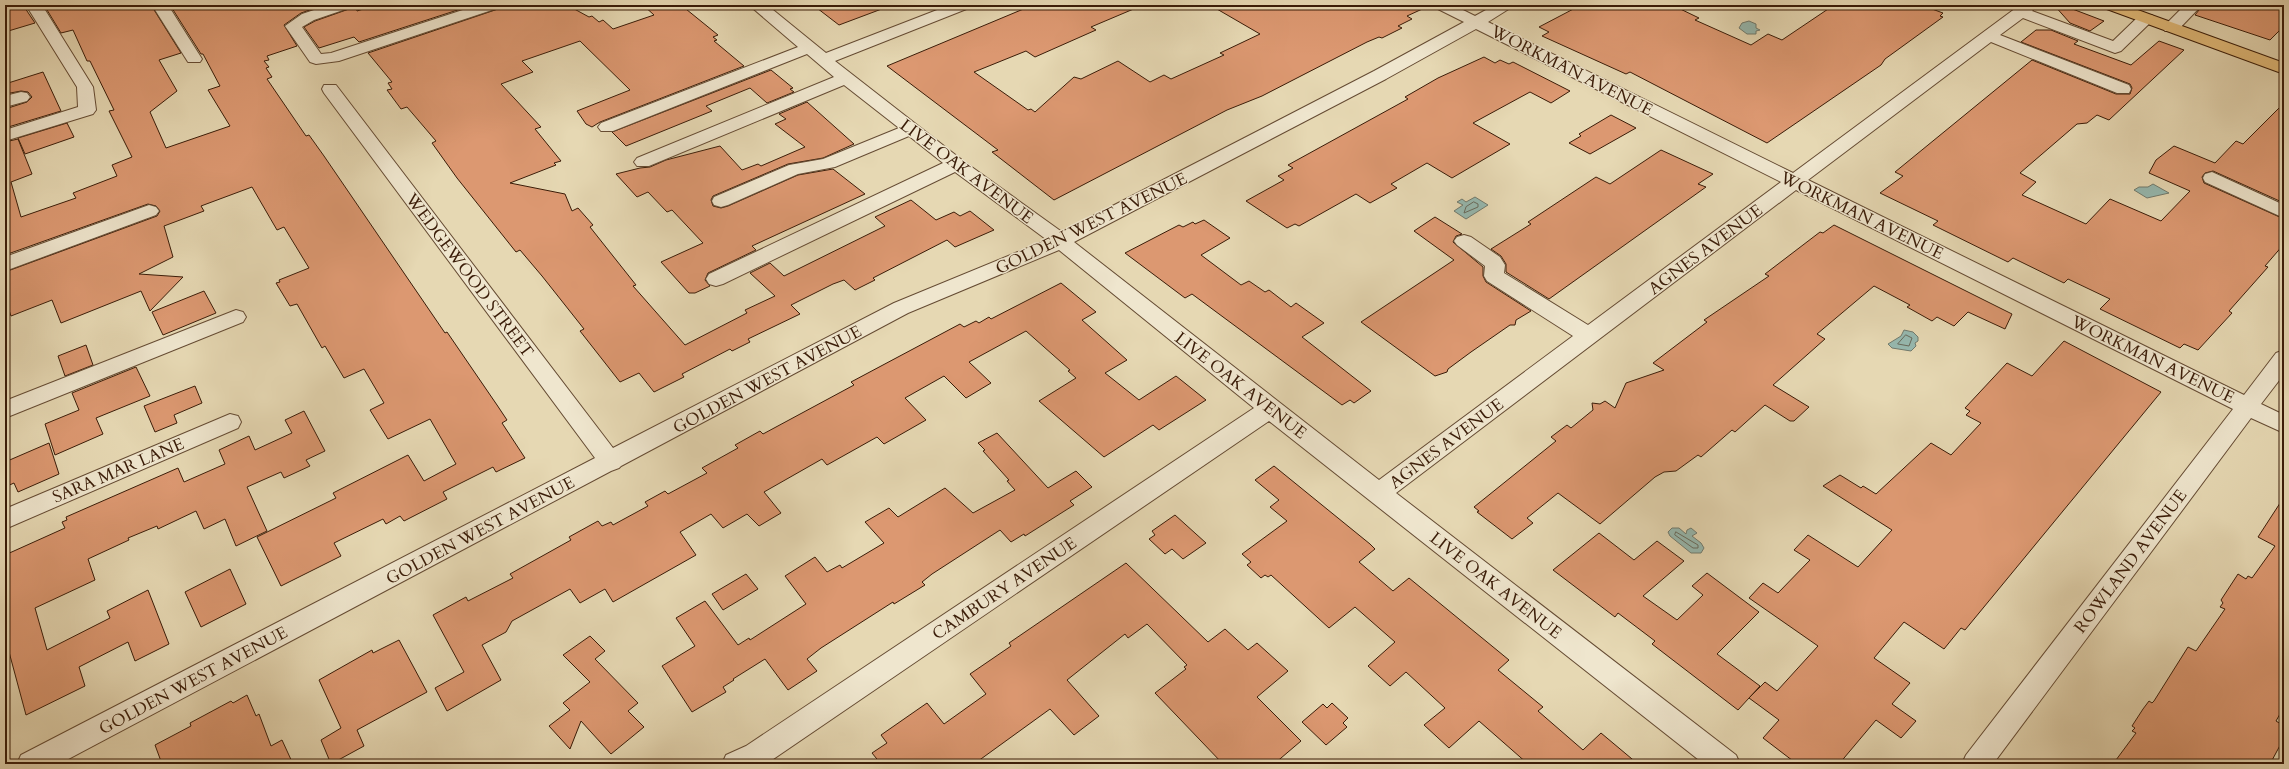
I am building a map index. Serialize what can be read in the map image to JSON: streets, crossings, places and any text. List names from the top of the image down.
{
  "streets": {
    "street": [
      "WORKMAN AVENUE",
      "LIVE OAK AVENUE",
      "GOLDEN WEST AVENUE",
      "AGNES AVENUE",
      "WEDGEWOOD STREET",
      "SARA MAR LANE",
      "ROWLAND AVENUE",
      "CAMBURY AVENUE"
    ]
  },
  "crossings": [
    ["WORKMAN AVENUE", "GOLDEN WEST AVENUE"],
    ["WORKMAN AVENUE", "AGNES AVENUE"],
    ["WORKMAN AVENUE", "ROWLAND AVENUE"],
    ["LIVE OAK AVENUE", "GOLDEN WEST AVENUE"],
    ["LIVE OAK AVENUE", "AGNES AVENUE"],
    ["LIVE OAK AVENUE", "CAMBURY AVENUE"],
    ["GOLDEN WEST AVENUE", "WEDGEWOOD STREET"]
  ]
}
